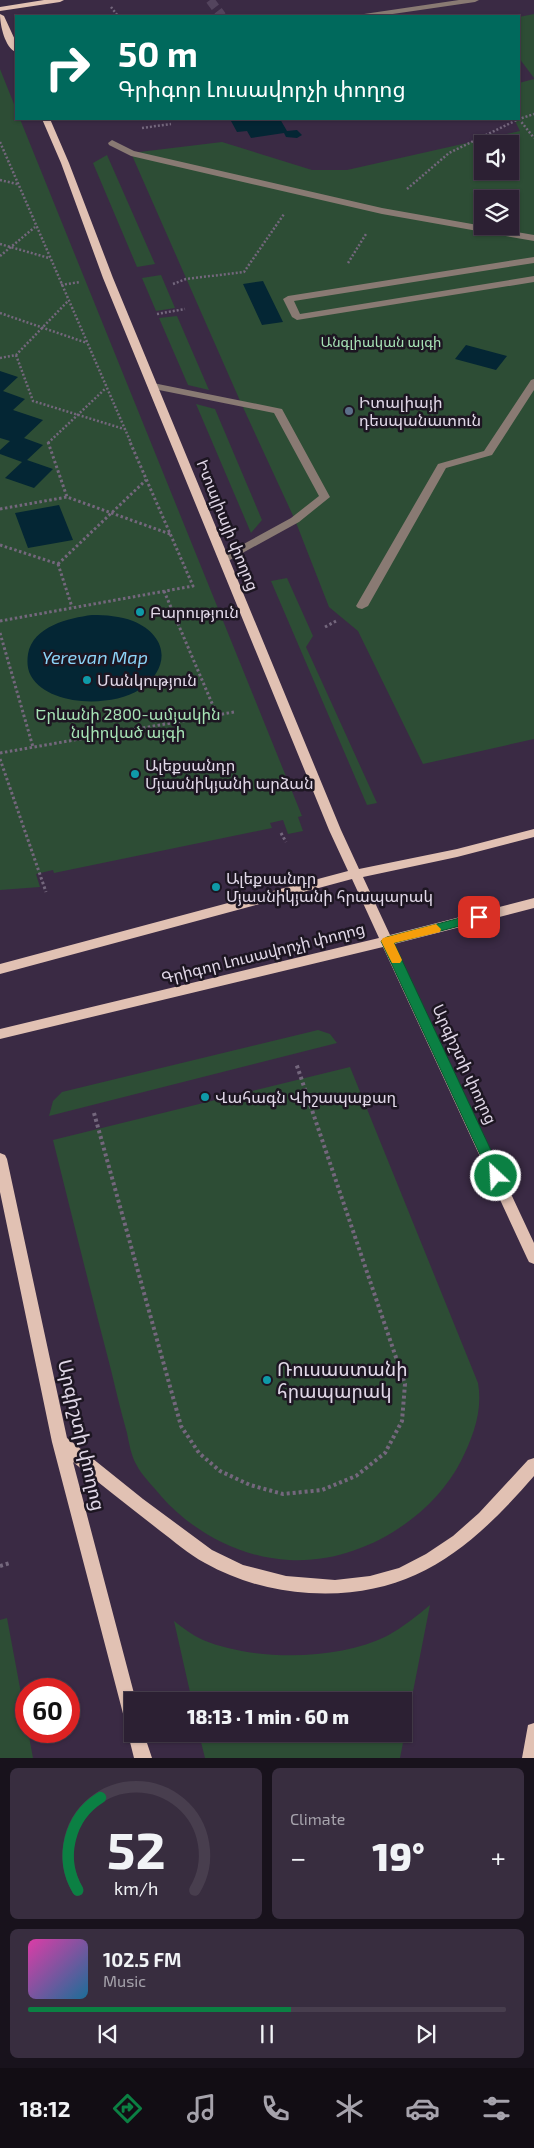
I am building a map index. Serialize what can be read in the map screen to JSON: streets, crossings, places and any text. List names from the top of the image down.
{
  "streets": {
    "main road": ["Իտալիայի փողոց", "Գրիգոր Լուսավորչի փողոց", "Արգիշտի փողոց"]
  },
  "crossings": [
    ["Իտալիայի փողոց", "Գրիգոր Լուսավորչի փողոց"],
    ["Իտալիայի փողոց", "Արգիշտի փողոց"],
    ["Գրիգոր Լուսավորչի փողոց", "Արգիշտի փողոց"]
  ],
  "water": ["Yerevan Map"],
  "parks": ["Անգլիական այգի", "Երևանի 2800-ամյակին նվիրված այգի"],
  "places": [
    "Իտալիայի դեսպանատուն",
    "Բարություն",
    "Մանկություն",
    "Ալեքսանդր Մյասնիկյանի արձան",
    "Ալեքսանդր Մյասնիկյանի հրապարակ",
    "Վահագն Վիշապաքաղ",
    "Ռուսաստանի հրապարակ"
  ],
  "page": {
    "turn": ["50 m", "Գրիգոր Լուսավորչի փողոց"],
    "limit": "60",
    "trip": "18:13 · 1 min · 60 m",
    "tile": "Climate",
    "heat": ["−", "19°", "+"],
    "song": ["102.5 FM", "Music"],
    "tabs": "18:12",
    "gauge": ["52", "km/h"]
  }
}
